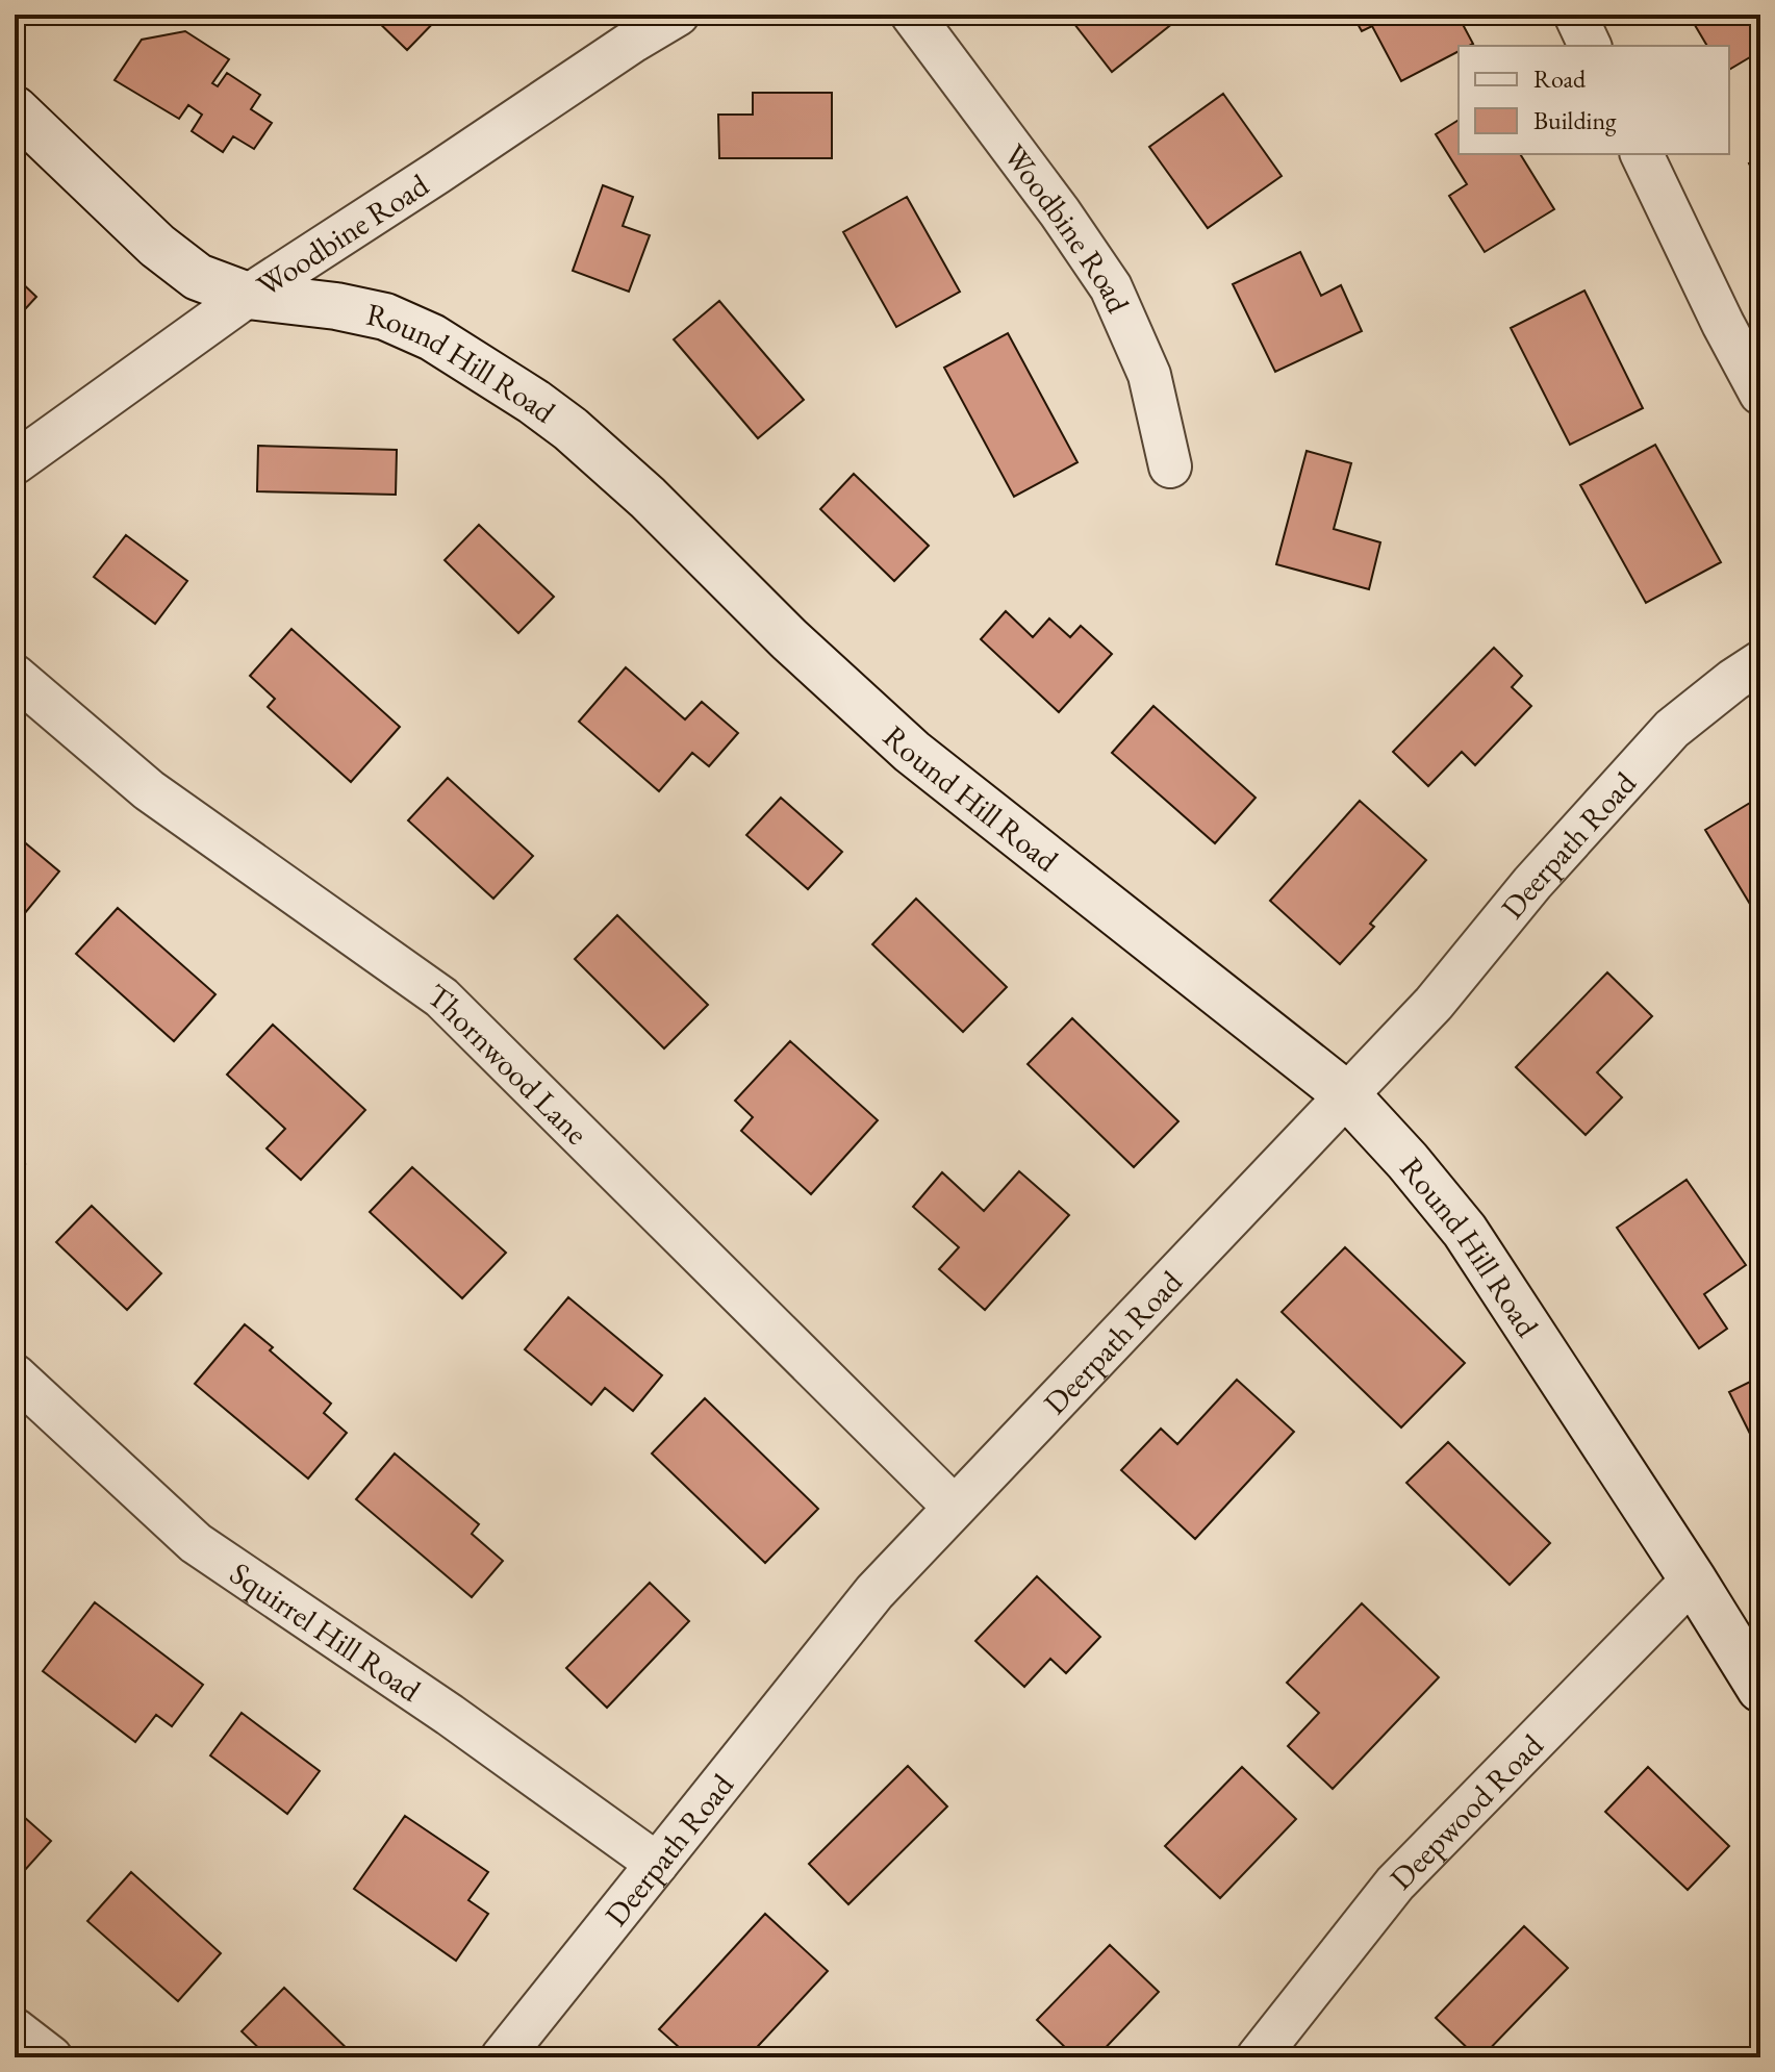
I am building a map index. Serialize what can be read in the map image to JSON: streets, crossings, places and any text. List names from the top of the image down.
{
  "streets": {
    "street": [
      "Woodbine Road",
      "Round Hill Road",
      "Deerpath Road",
      "Thornwood Lane",
      "Squirrel Hill Road",
      "Deepwood Road"
    ]
  },
  "crossings": [
    ["Woodbine Road", "Round Hill Road"],
    ["Round Hill Road", "Deerpath Road"],
    ["Round Hill Road", "Deepwood Road"],
    ["Deerpath Road", "Thornwood Lane"],
    ["Deerpath Road", "Squirrel Hill Road"]
  ],
  "legend": ["Road", "Building"]
}
